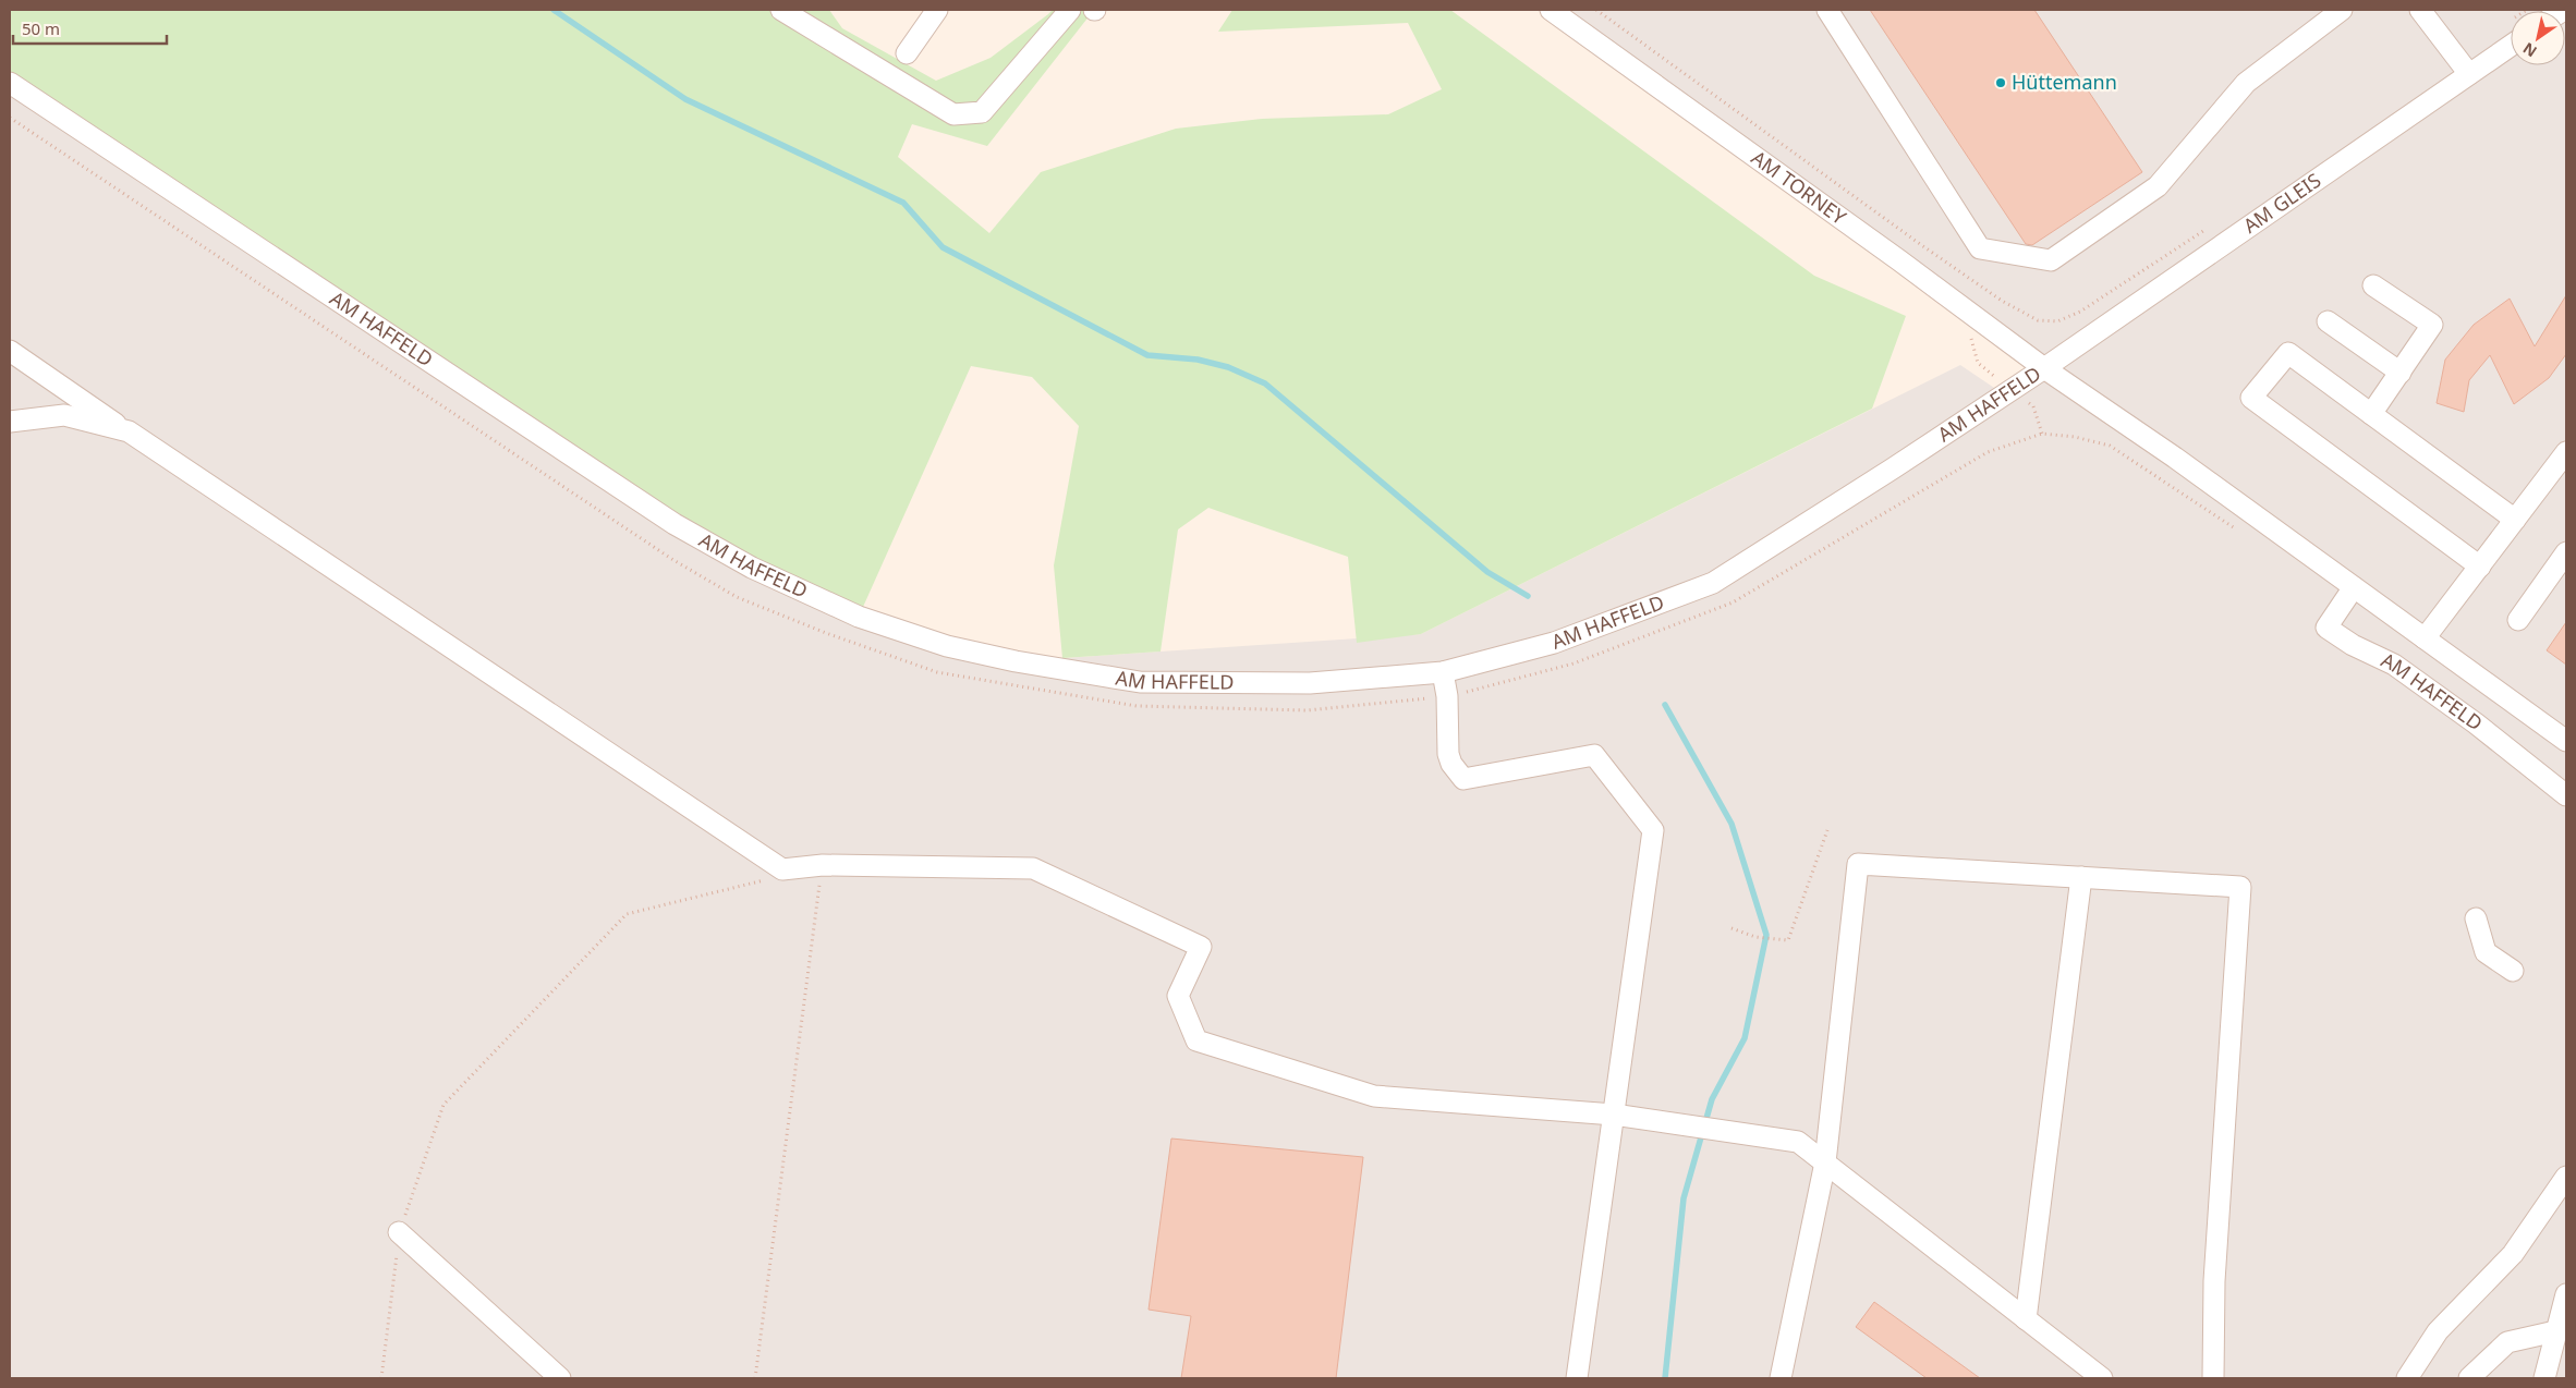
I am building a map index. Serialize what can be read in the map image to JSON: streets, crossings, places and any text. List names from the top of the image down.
{
  "streets": {
    "street": ["AM TORNEY", "AM GLEIS", "AM HAFFELD"]
  },
  "crossings": [
    ["AM TORNEY", "AM GLEIS"],
    ["AM TORNEY", "AM HAFFELD"],
    ["AM GLEIS", "AM HAFFELD"]
  ],
  "places": ["Hüttemann"],
  "scale_bar": "50 m",
  "north": "bottom left"
}
